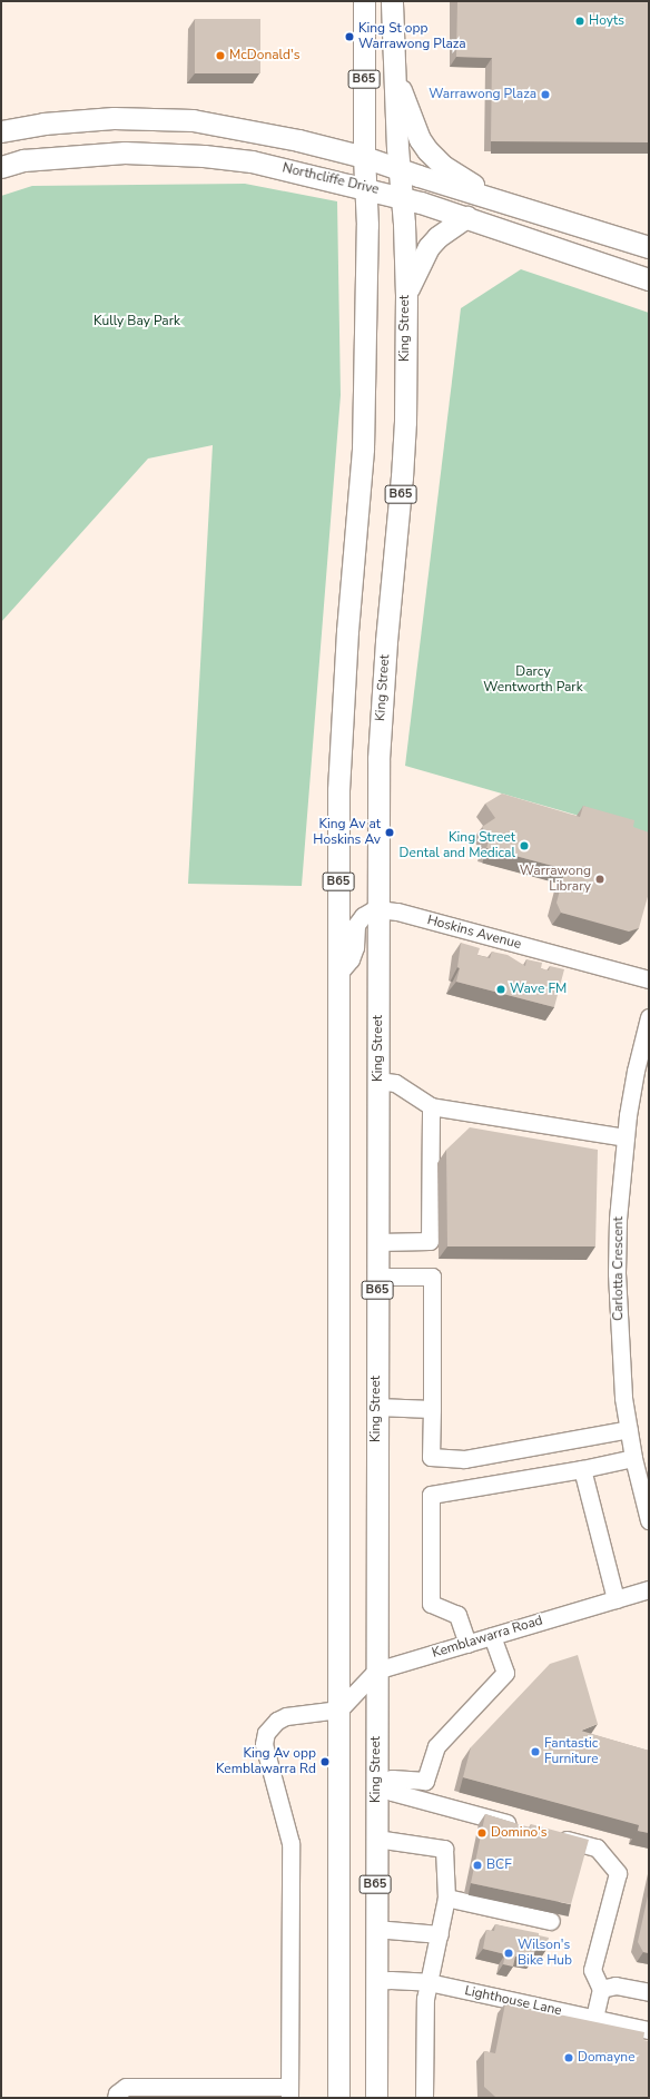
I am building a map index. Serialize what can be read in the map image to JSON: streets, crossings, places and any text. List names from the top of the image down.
{
  "streets": {
    "main road": ["B65", "Northcliffe Drive", "King Street"],
    "street": [
      "Hoskins Avenue",
      "Carlotta Crescent",
      "Kemblawarra Road",
      "Lighthouse Lane"
    ]
  },
  "crossings": [
    ["B65", "Northcliffe Drive"],
    ["Northcliffe Drive", "King Street"],
    ["King Street", "Hoskins Avenue"],
    ["King Street", "Kemblawarra Road"],
    ["King Street", "Lighthouse Lane"]
  ],
  "parks": ["Kully Bay Park", "Darcy Wentworth Park"],
  "places": [
    "Hoyts",
    "King St opp Warrawong Plaza",
    "McDonald's",
    "Warrawong Plaza",
    "King Av at Hoskins Av",
    "King Street Dental and Medical",
    "Warrawong Library",
    "Wave FM",
    "Fantastic Furniture",
    "King Av opp Kemblawarra Rd",
    "Domino's",
    "BCF",
    "Wilson's Bike Hub",
    "Domayne"
  ]
}
